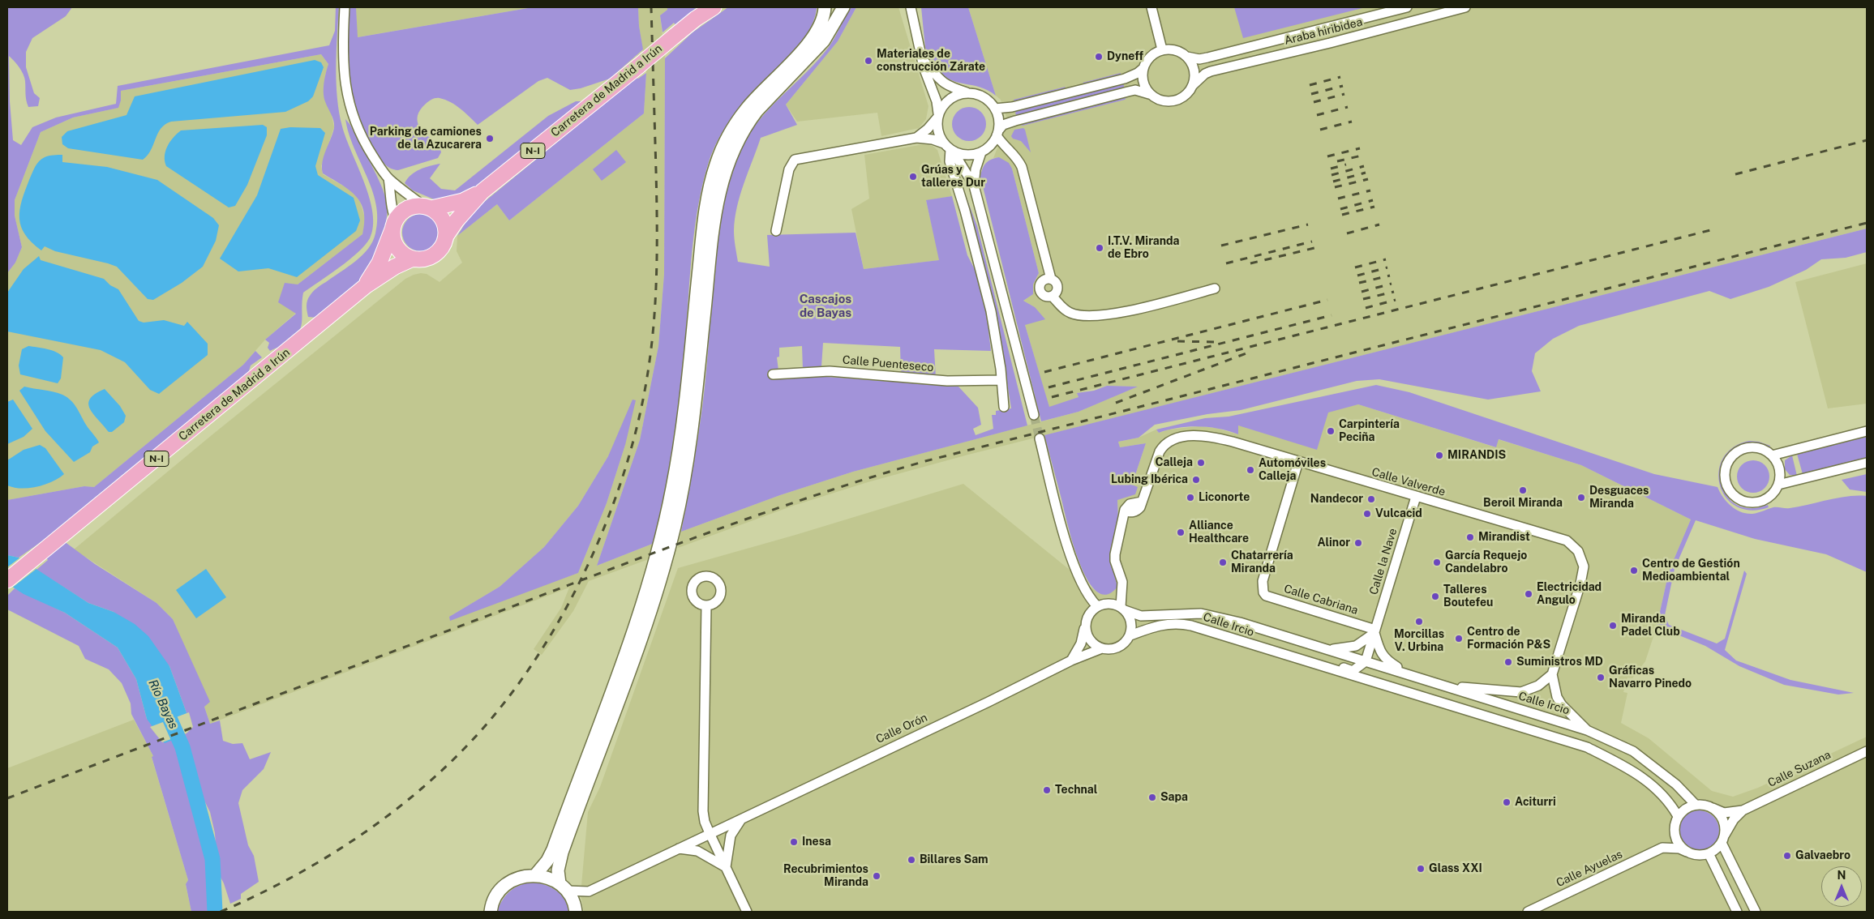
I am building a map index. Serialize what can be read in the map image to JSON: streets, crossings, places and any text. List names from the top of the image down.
{
  "streets": {
    "highway": ["Carretera de Madrid a Irún", "N-I"],
    "street": [
      "Araba hiribidea",
      "Calle Puenteseco",
      "Calle Valverde",
      "Calle la Nave",
      "Calle Cabriana",
      "Calle Ircio",
      "Calle Orón",
      "Calle Suzana",
      "Calle Ayuelas"
    ]
  },
  "crossings": [
    ["Carretera de Madrid a Irún", "N-I"],
    ["Calle Valverde", "Calle la Nave"],
    ["Calle Valverde", "Calle Cabriana"],
    ["Calle Valverde", "Calle Ircio"],
    ["Calle Valverde", "Calle Orón"],
    ["Calle la Nave", "Calle Cabriana"],
    ["Calle la Nave", "Calle Ircio"],
    ["Calle Ircio", "Calle Orón"],
    ["Calle Ircio", "Calle Suzana"]
  ],
  "districts": ["Cascajos de Bayas"],
  "water": ["Río Bayas"],
  "places": [
    "Dyneff",
    "Materiales de construcción Zárate",
    "Parking de camiones de la Azucarera",
    "Grúas y talleres Dur",
    "I.T.V. Miranda de Ebro",
    "Carpintería Peciña",
    "MIRANDIS",
    "Calleja",
    "Automóviles Calleja",
    "Lubing Ibérica",
    "Beroil Miranda",
    "Liconorte",
    "Desguaces Miranda",
    "Nandecor",
    "Vulcacid",
    "Alliance Healthcare",
    "Mirandist",
    "Alinor",
    "Chatarrería Miranda",
    "García Requejo Candelabro",
    "Centro de Gestión Medioambiental",
    "Electricidad Angulo",
    "Talleres Boutefeu",
    "Morcillas V. Urbina",
    "Miranda Padel Club",
    "Centro de Formación P&S",
    "Suministros MD",
    "Gráficas Navarro Pinedo",
    "Technal",
    "Sapa",
    "Aciturri",
    "Inesa",
    "Galvaebro",
    "Billares Sam",
    "Glass XXI",
    "Recubrimientos Miranda"
  ],
  "north": "top"
}
